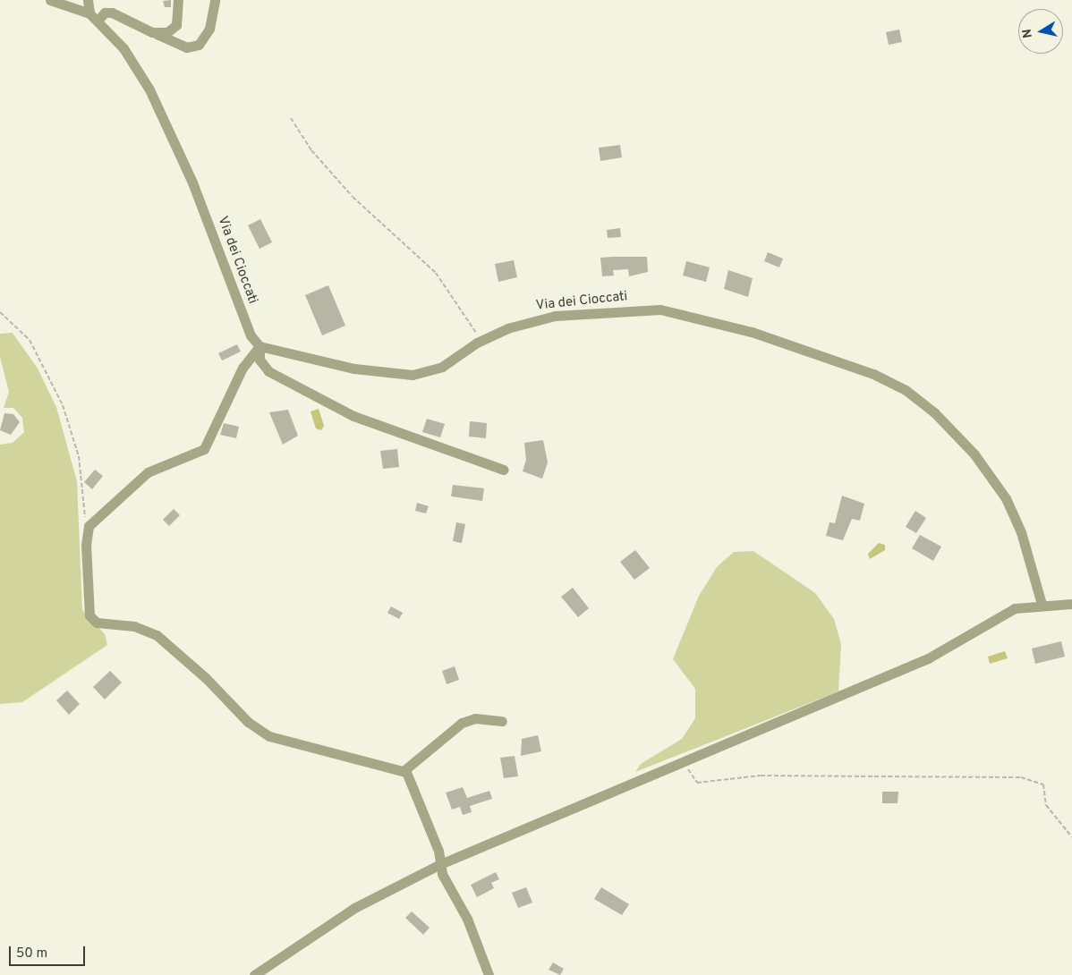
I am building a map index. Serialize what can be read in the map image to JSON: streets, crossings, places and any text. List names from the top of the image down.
{
  "streets": {
    "street": ["Via dei Cioccati"]
  },
  "scale_bar": "50 m",
  "north": "left"
}
